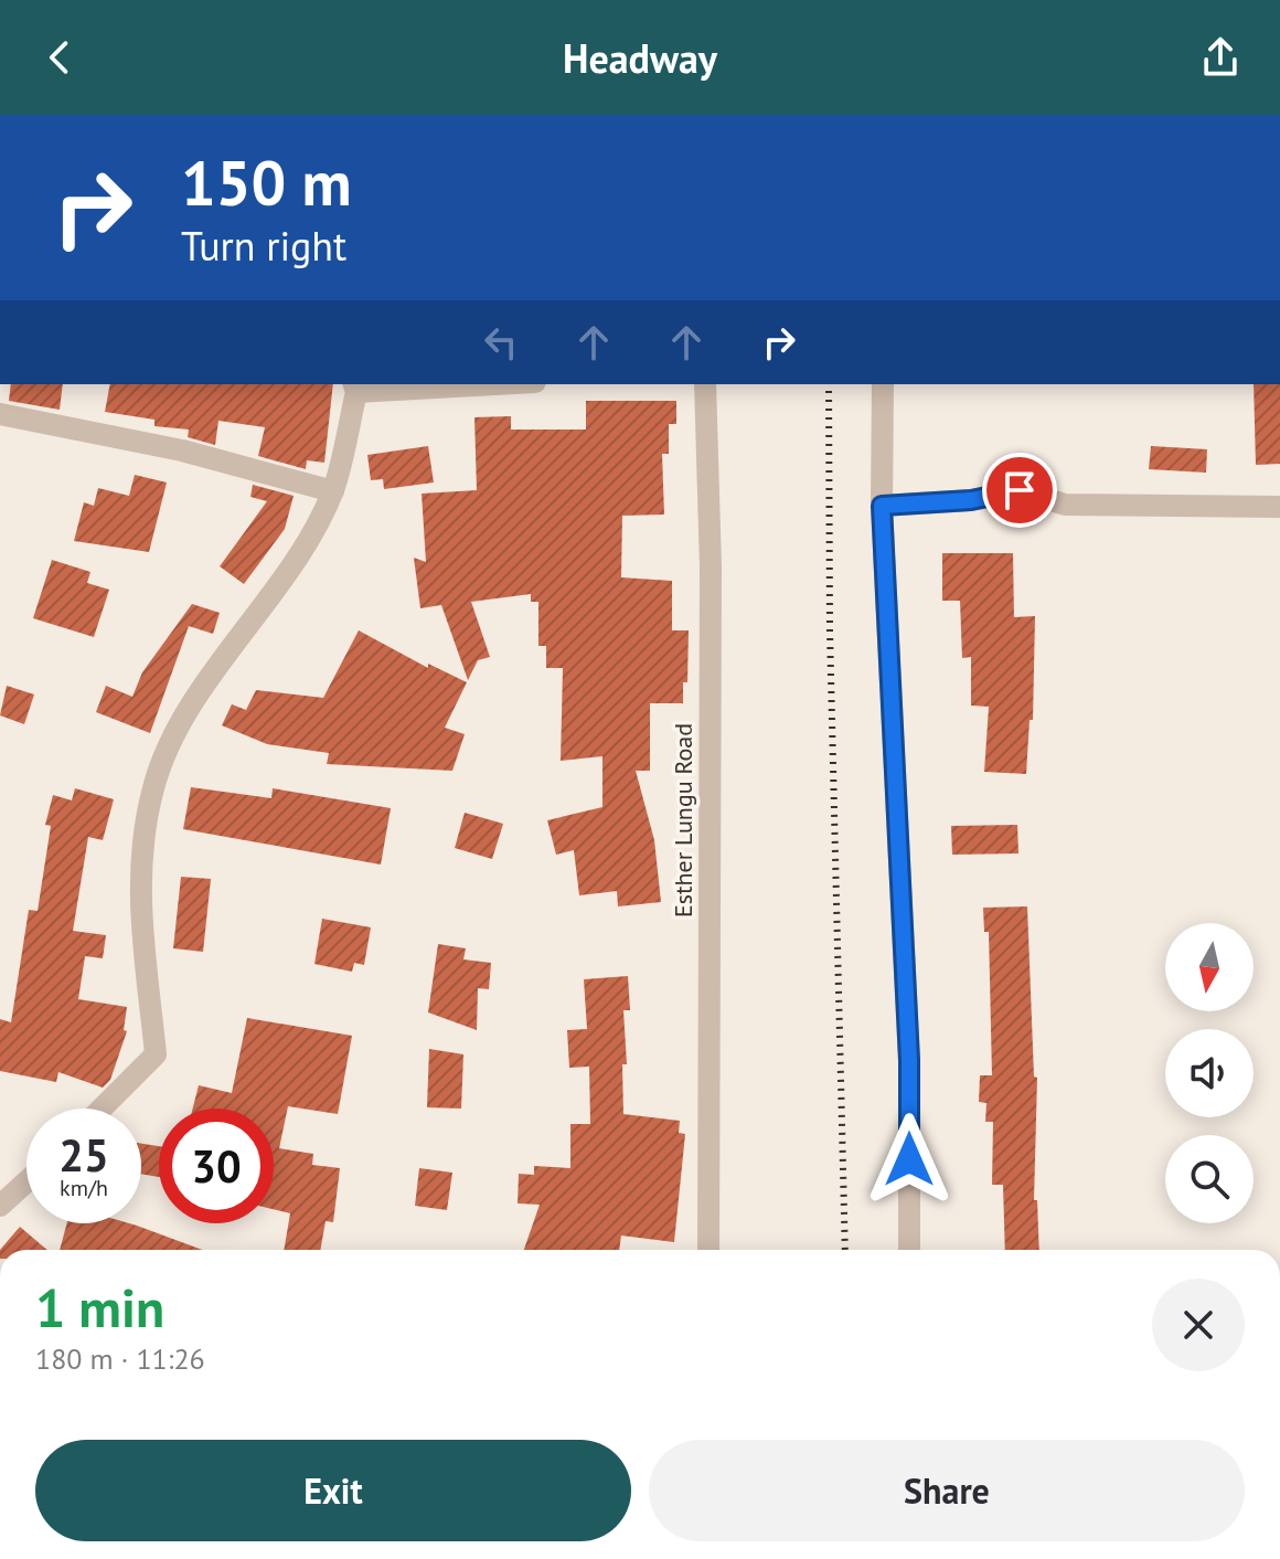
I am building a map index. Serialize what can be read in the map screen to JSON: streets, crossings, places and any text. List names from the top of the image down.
{
  "streets": {
    "street": ["Esther Lungu Road"]
  },
  "north": "bottom",
  "page": {
    "header": "Headway",
    "turn": ["150 m", "Turn right"],
    "speed": "25 km/h",
    "limit": "30",
    "heading": ["1 min", "180 m · 11:26"],
    "buttons": ["Exit", "Share"]
  }
}
